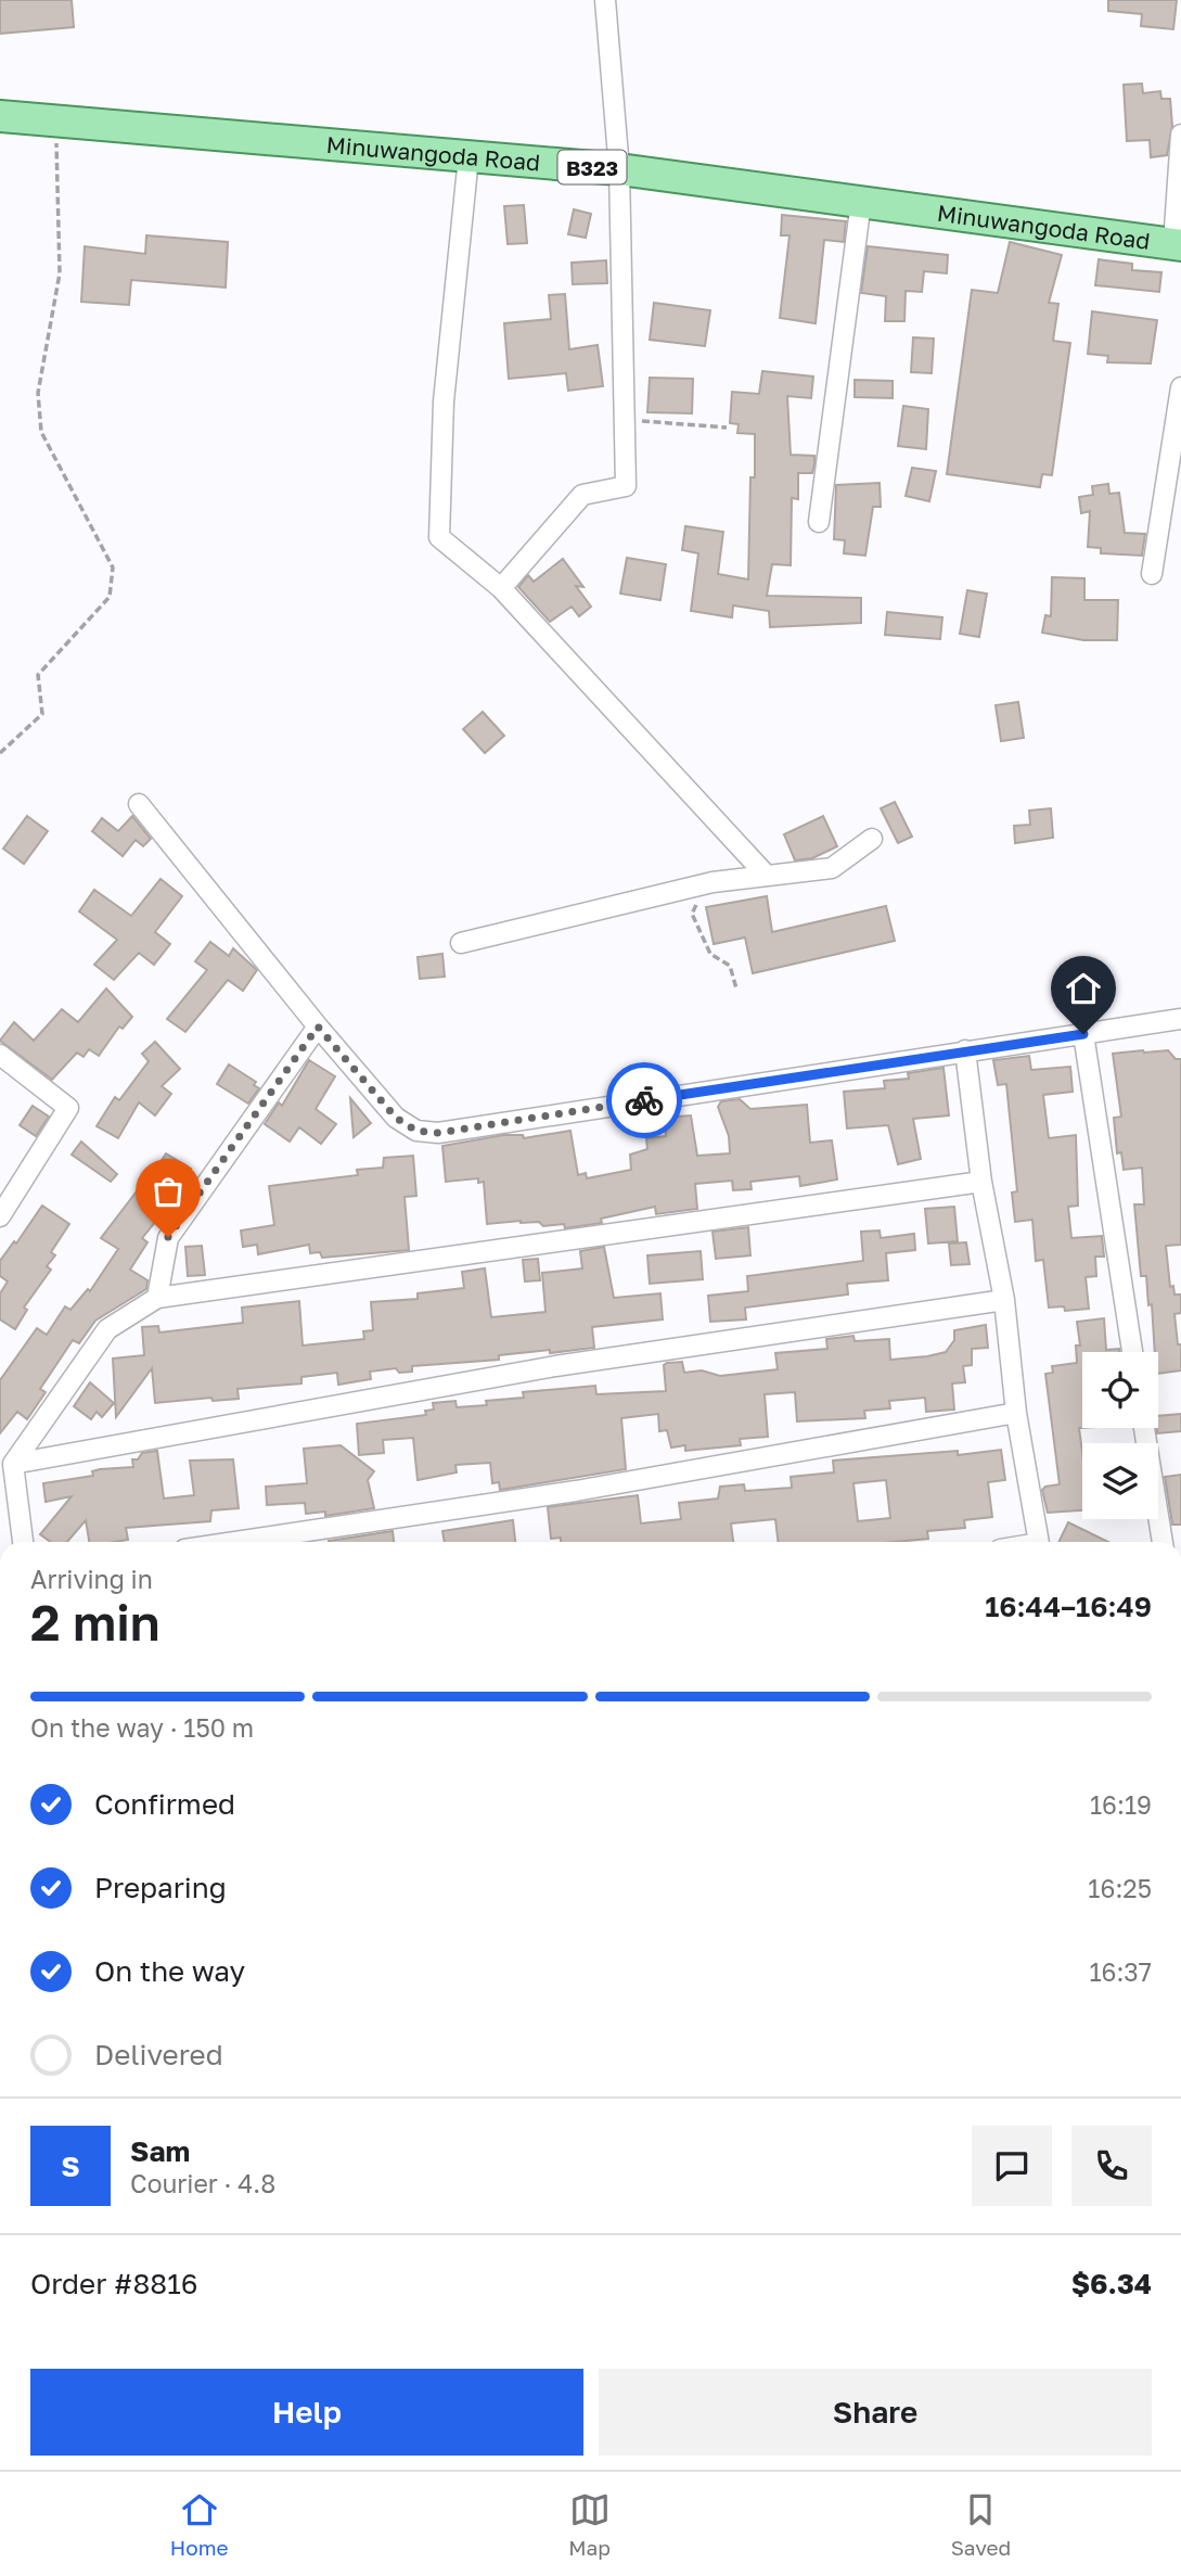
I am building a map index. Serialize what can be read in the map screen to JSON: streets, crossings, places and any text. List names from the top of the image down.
{
  "streets": {
    "main road": ["Minuwangoda Road", "B323"]
  },
  "page": {
    "heading": ["2 min", "Arriving in", "16:44–16:49"],
    "panel": [
      "Sam",
      "Courier · 4.8",
      "Order #8816",
      "$6.34"
    ],
    "bar": "On the way · 150 m",
    "list": [
      ["Confirmed", "16:19"],
      ["Preparing", "16:25"],
      ["On the way", "16:37"],
      "Delivered"
    ],
    "round": "S",
    "buttons": ["Help", "Share"],
    "tabs": ["Home", "Map", "Saved"]
  }
}
